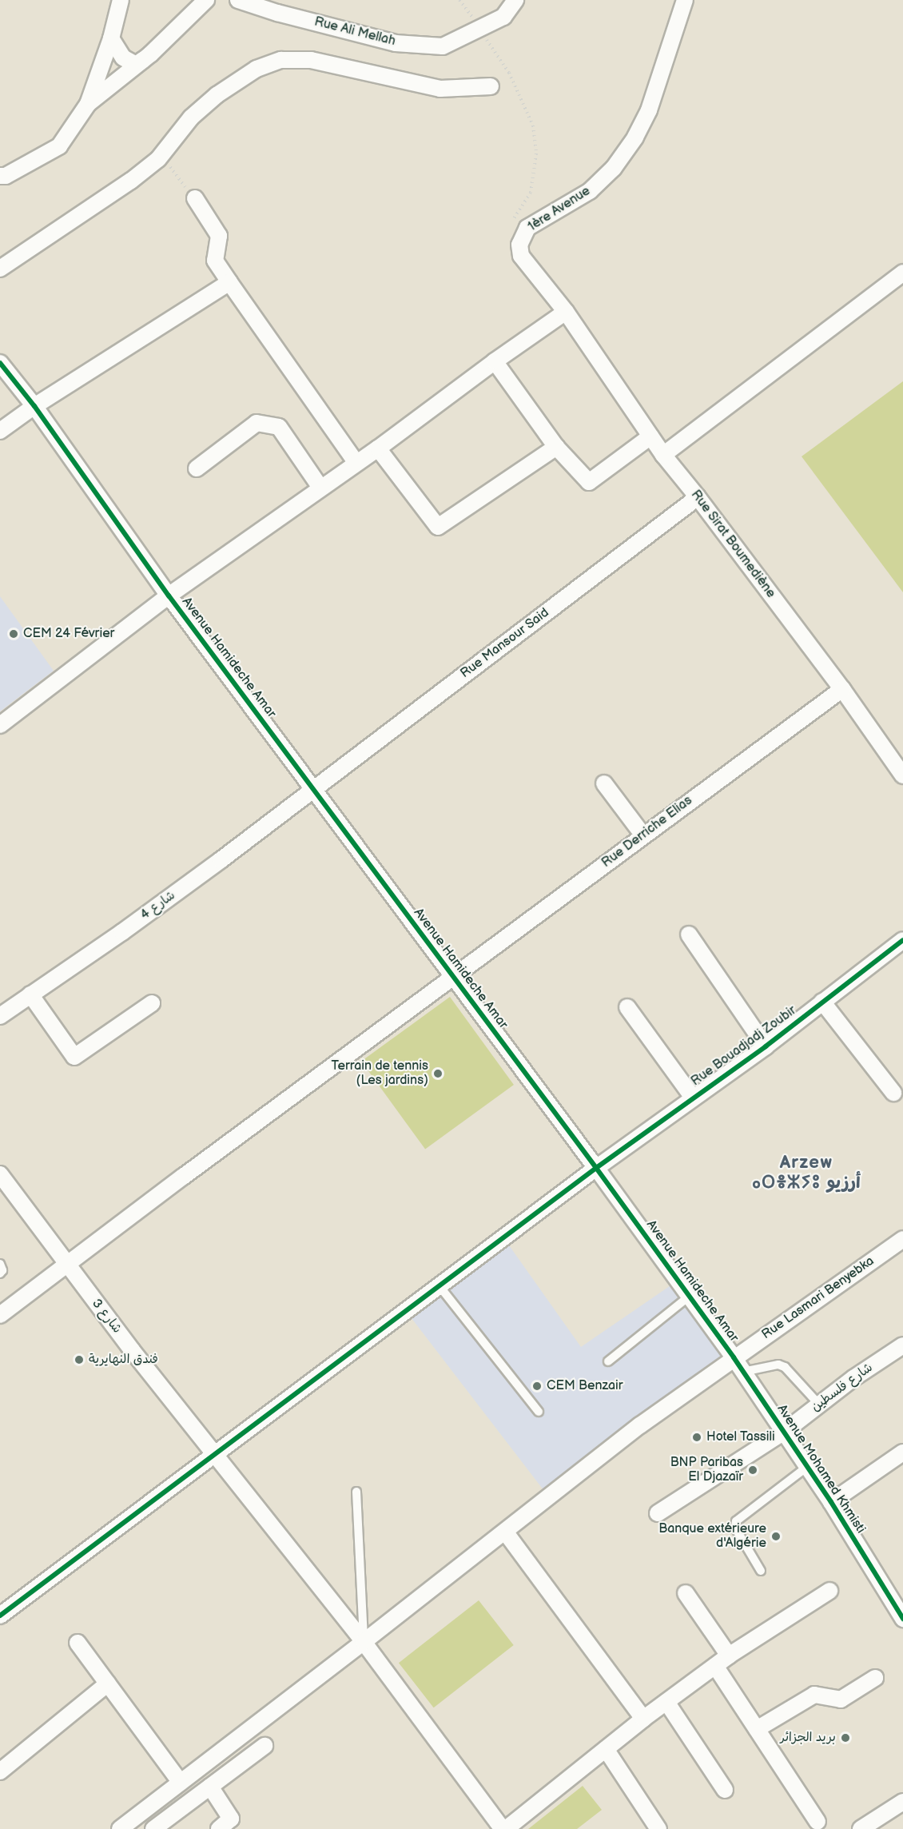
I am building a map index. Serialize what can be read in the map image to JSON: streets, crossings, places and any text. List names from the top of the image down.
{
  "streets": {
    "street": [
      "Rue Ali Mellah",
      "1ère Avenue",
      "Rue Sirat Boumediène",
      "Rue Mansour Said",
      "Avenue Hamideche Amar",
      "Rue Derriche Elias",
      "شارع 4",
      "Rue Bouadjadj Zoubir",
      "Rue Lasmari Benyebka",
      "شارع 3",
      "شارع فلسطين",
      "Avenue Mohamed Khmisti"
    ]
  },
  "crossings": [
    ["1ère Avenue", "Rue Sirat Boumediène"],
    ["Rue Sirat Boumediène", "Rue Mansour Said"],
    ["Rue Sirat Boumediène", "Rue Derriche Elias"],
    ["Rue Mansour Said", "Avenue Hamideche Amar"],
    ["Rue Mansour Said", "شارع 4"],
    ["Avenue Hamideche Amar", "Rue Derriche Elias"],
    ["Avenue Hamideche Amar", "شارع 4"],
    ["Avenue Hamideche Amar", "Rue Bouadjadj Zoubir"],
    ["Avenue Hamideche Amar", "Rue Lasmari Benyebka"],
    ["Avenue Hamideche Amar", "Avenue Mohamed Khmisti"],
    ["Rue Derriche Elias", "شارع 3"],
    ["Rue Bouadjadj Zoubir", "شارع 3"],
    ["Rue Lasmari Benyebka", "شارع 3"],
    ["Rue Lasmari Benyebka", "Avenue Mohamed Khmisti"],
    ["شارع فلسطين", "Avenue Mohamed Khmisti"]
  ],
  "districts": ["Arzew ⴰⵔⴻⵣⵢⵓ أرزيو"],
  "places": [
    "CEM 24 Février",
    "Terrain de tennis (Les jardins)",
    "فندق النهايرية",
    "CEM Benzair",
    "Hotel Tassili",
    "BNP Paribas El Djazaïr",
    "Banque extérieure d'Algérie",
    "بريد الجزائر"
  ]
}
